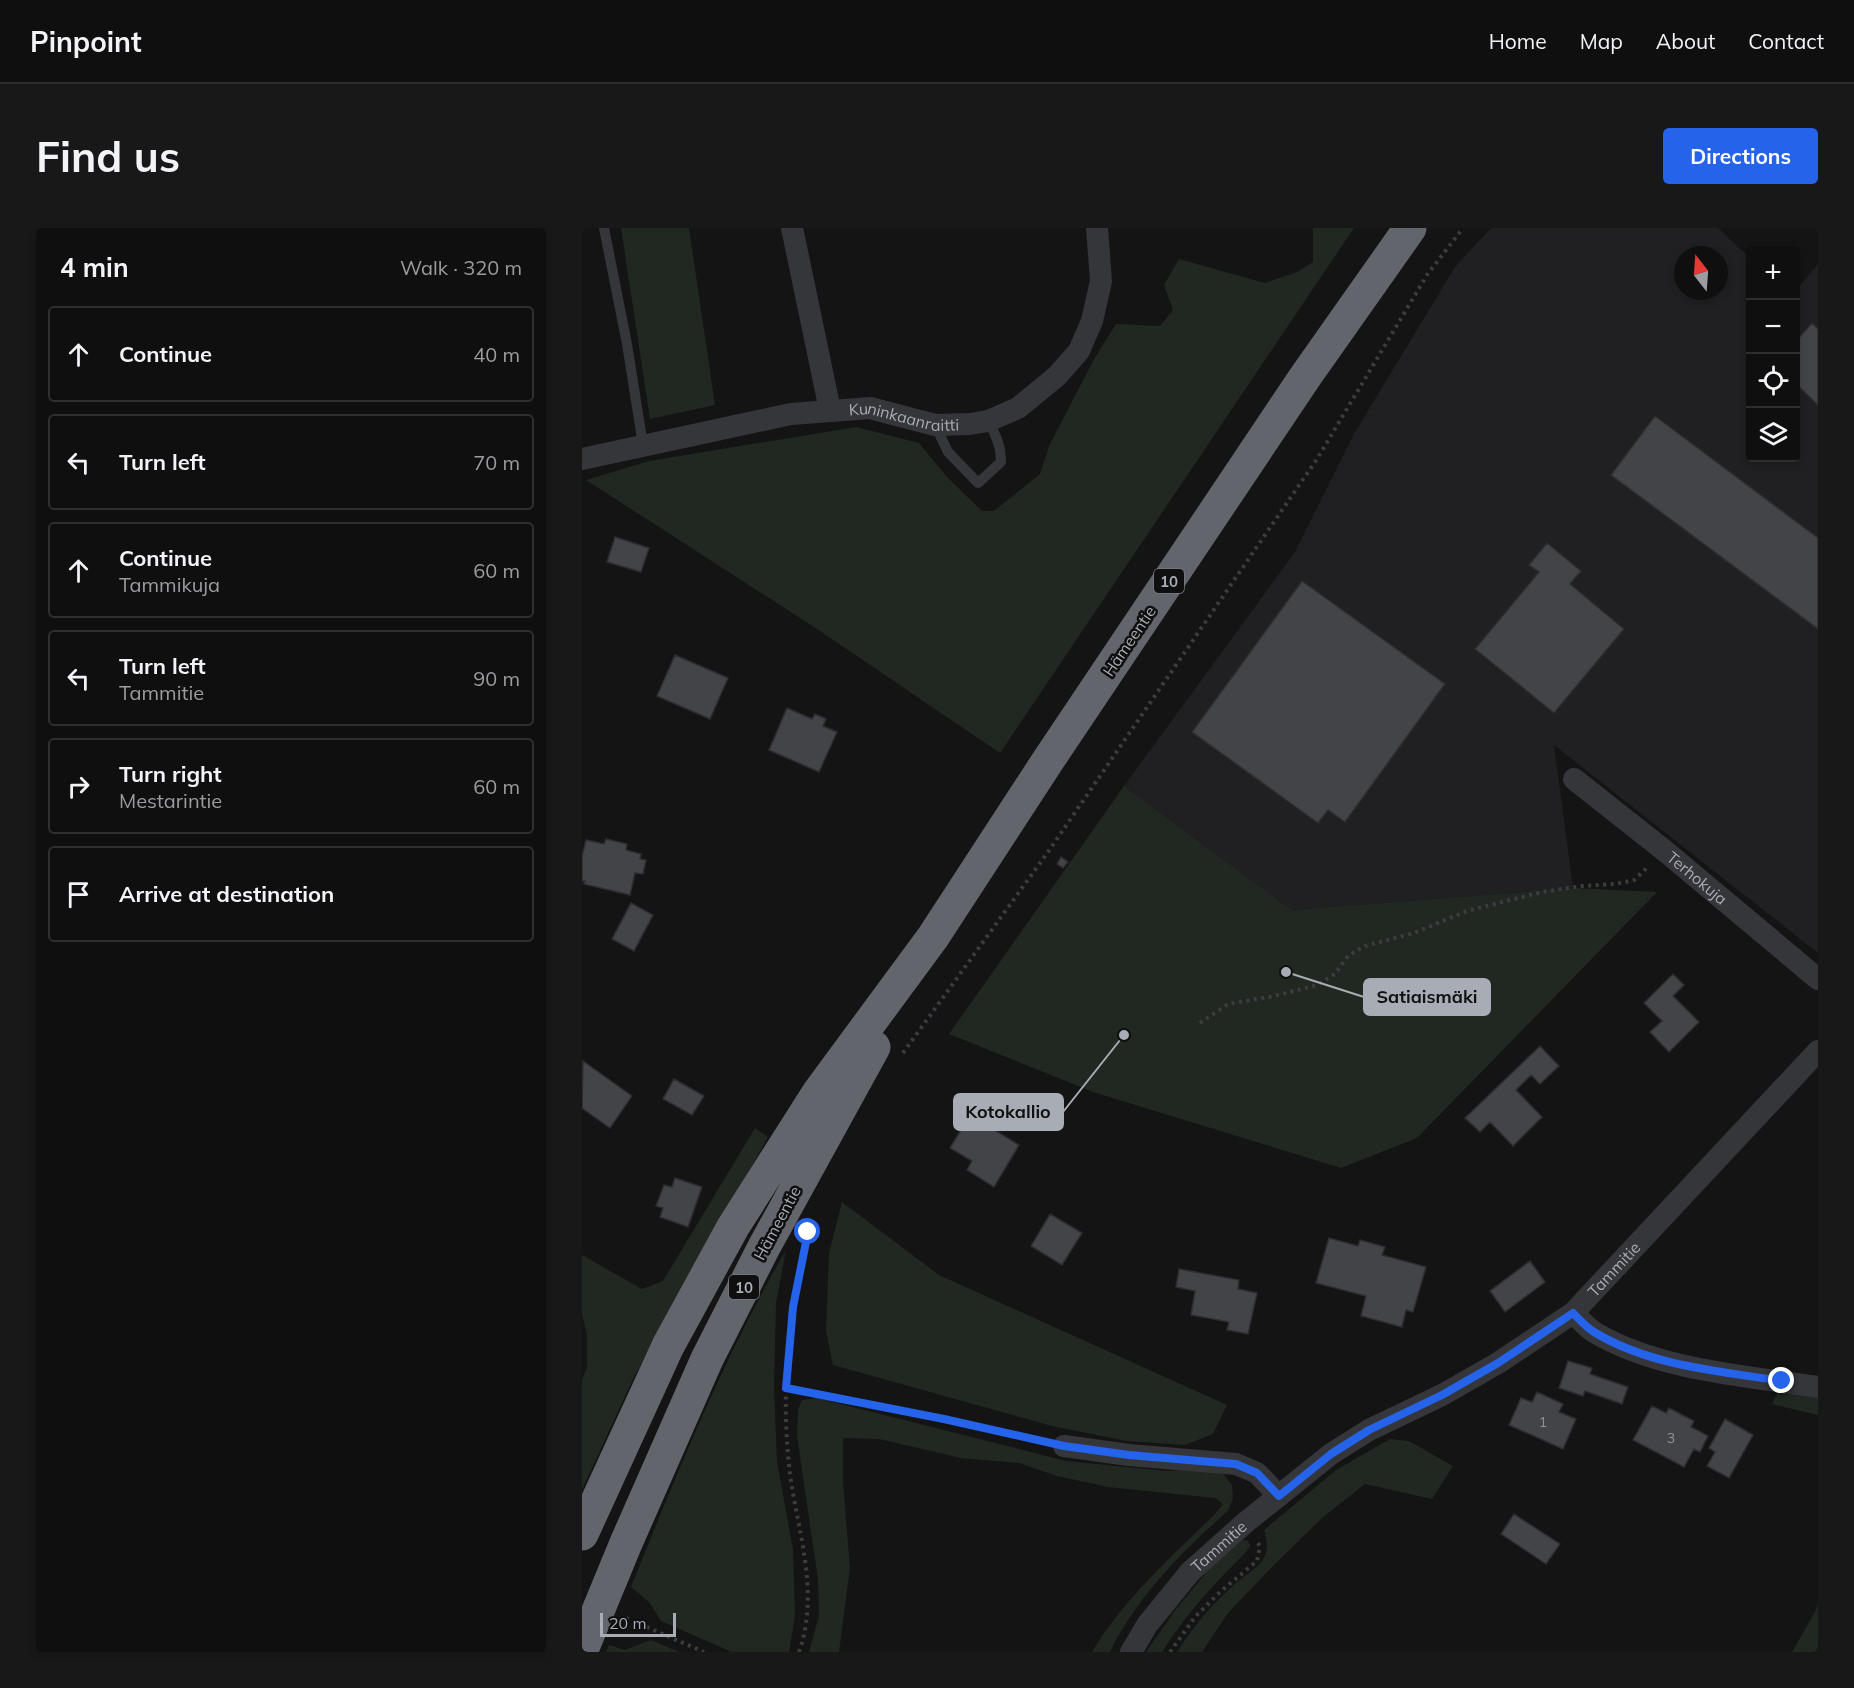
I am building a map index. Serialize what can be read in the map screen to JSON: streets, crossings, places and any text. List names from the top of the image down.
{
  "streets": {
    "highway": ["10", "Hämeentie"],
    "street": ["Kuninkaanraitti", "Terhokuja", "Tammitie"]
  },
  "places": ["Satiaismäki", "Kotokallio"],
  "house_numbers": ["1", "3"],
  "scale_bar": "20 m",
  "north": "top",
  "page": {
    "header": "Pinpoint",
    "nav": [
      "Home",
      "Map",
      "About",
      "Contact"
    ],
    "buttons": "Directions",
    "title": "Find us",
    "heading": ["4 min", "Walk · 320 m"],
    "map_buttons": ["+", "−"],
    "list": [
      ["Continue", "40 m"],
      ["Turn left", "70 m"],
      ["Continue", "Tammikuja", "60 m"],
      ["Turn left", "Tammitie", "90 m"],
      ["Turn right", "Mestarintie", "60 m"],
      "Arrive at destination"
    ],
    "scale": "20 m"
  }
}
